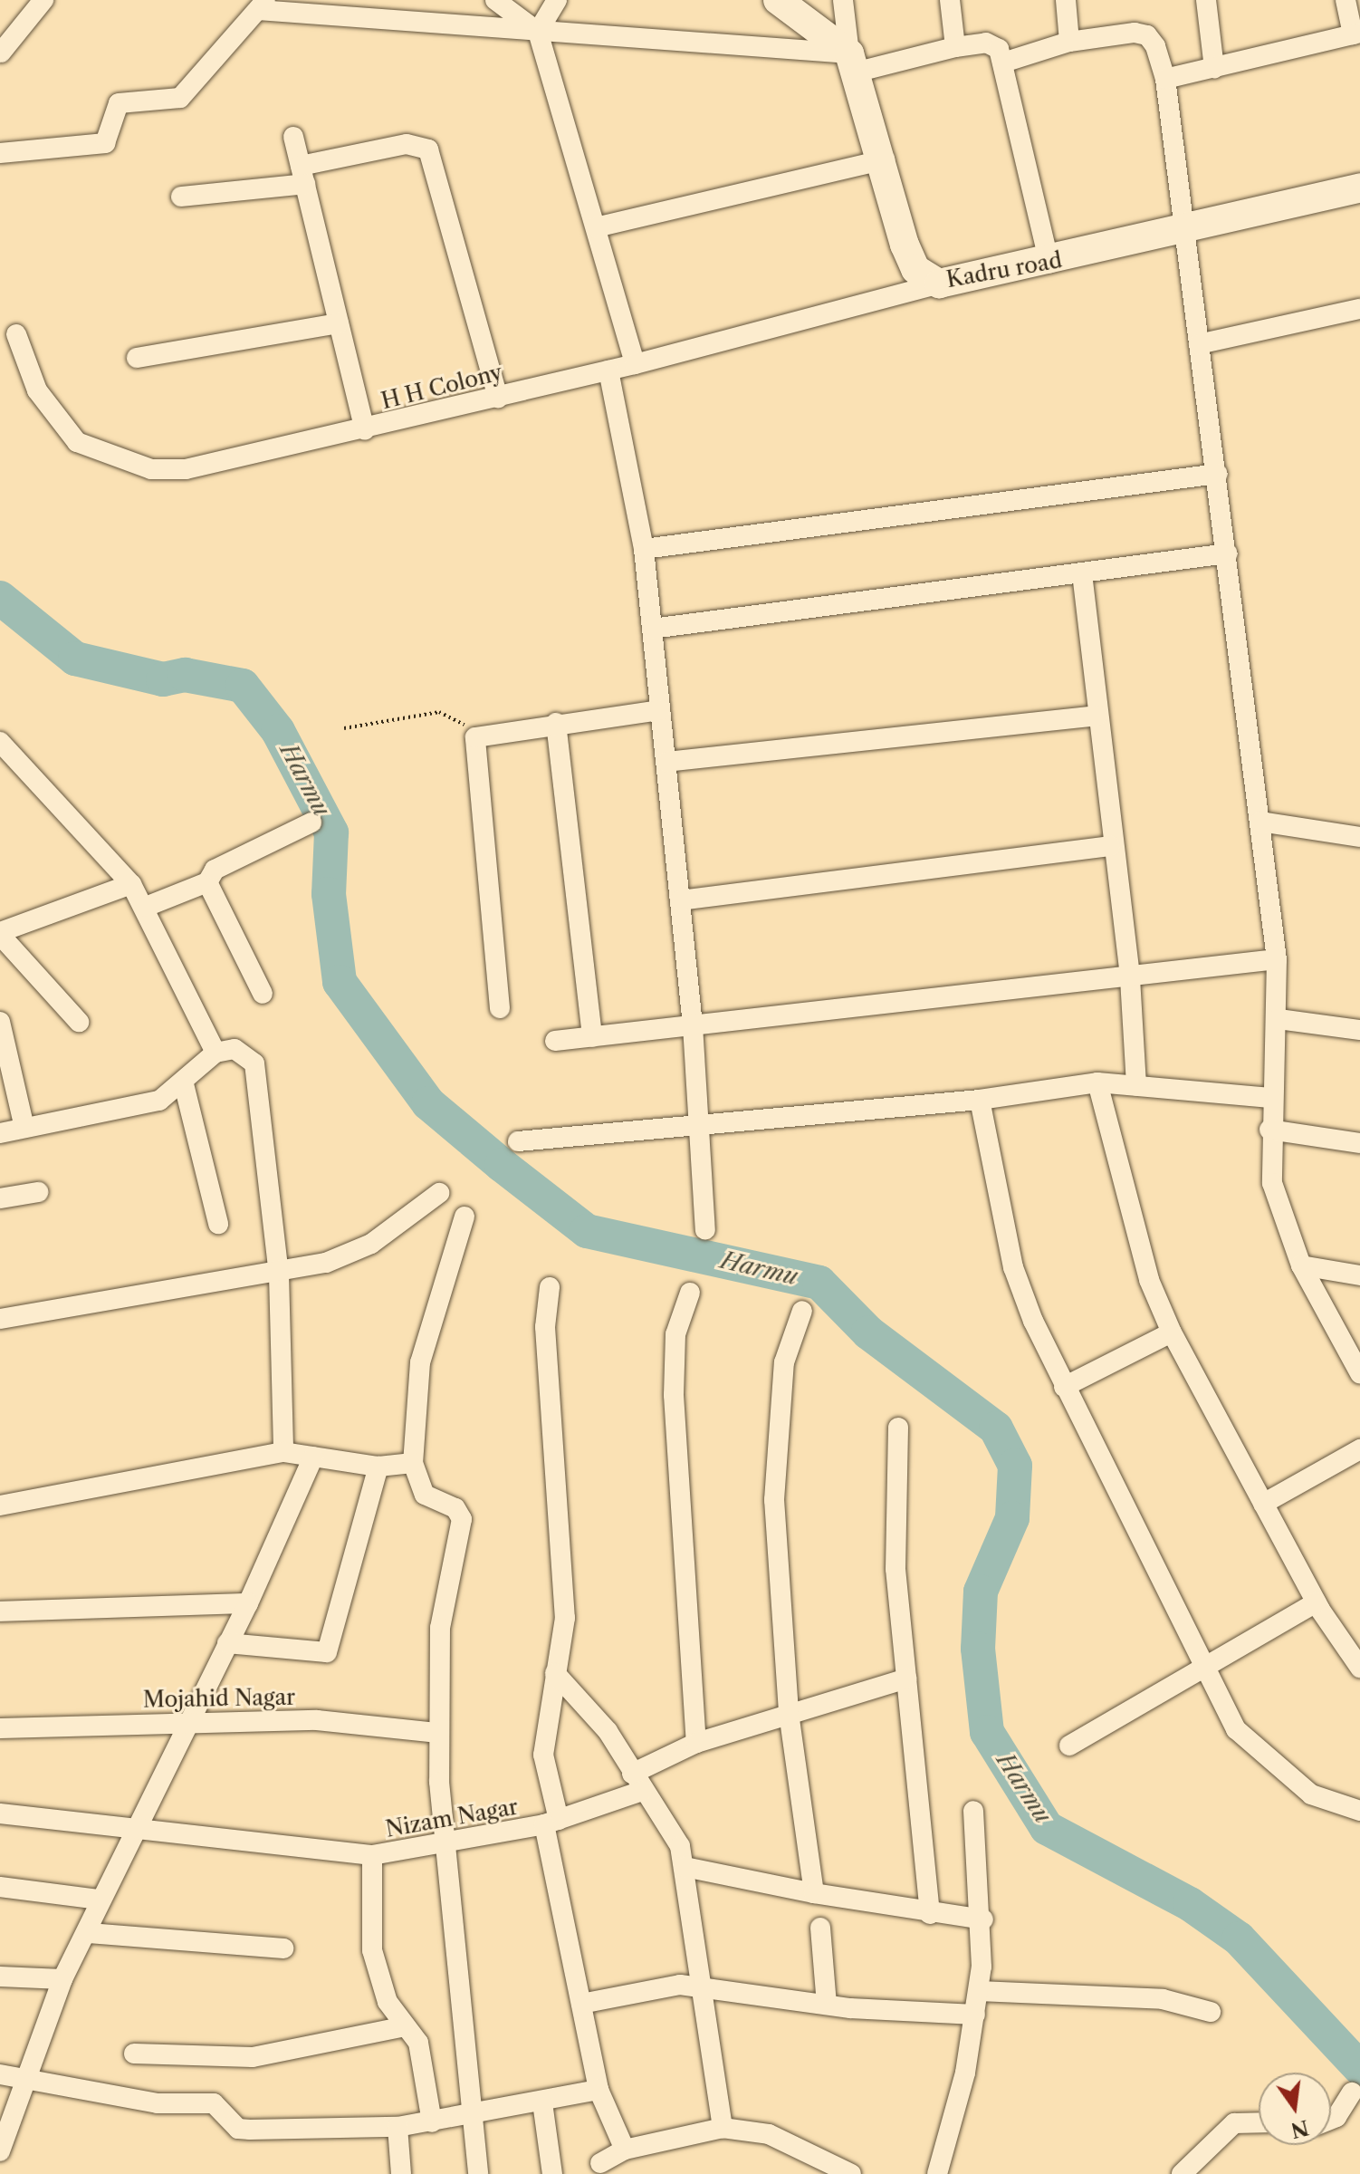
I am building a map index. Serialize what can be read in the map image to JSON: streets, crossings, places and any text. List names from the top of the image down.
{
  "streets": {
    "main road": ["Kadru road"],
    "street": ["H H Colony", "Mojahid Nagar", "Nizam Nagar"]
  },
  "crossings": [
    ["Kadru road", "H H Colony"]
  ],
  "water": ["Harmu"],
  "north": "bottom"
}
